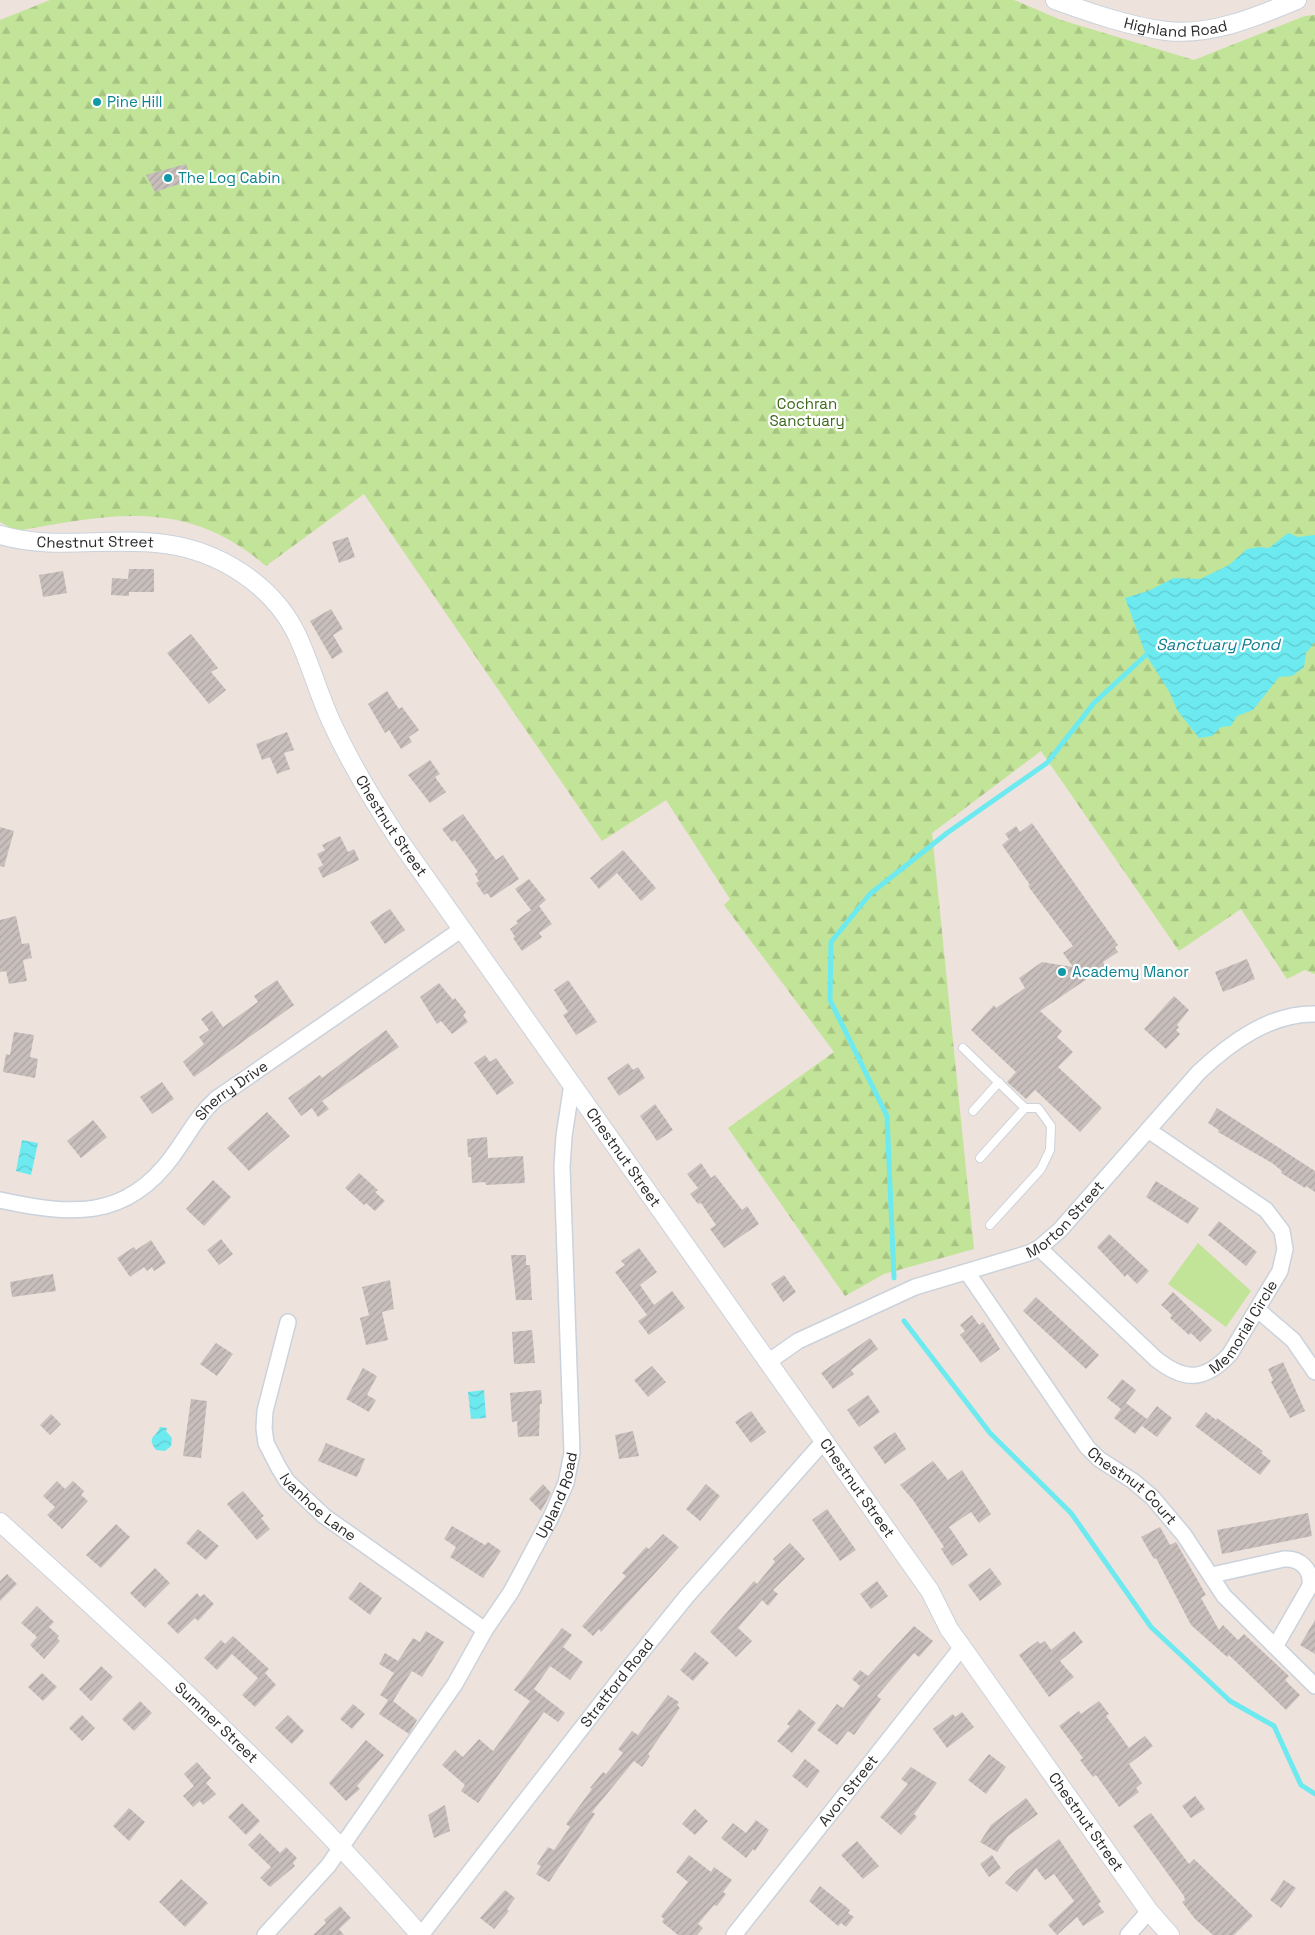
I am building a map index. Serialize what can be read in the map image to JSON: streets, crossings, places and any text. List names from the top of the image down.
{
  "streets": {
    "street": [
      "Highland Road",
      "Chestnut Street",
      "Sherry Drive",
      "Morton Street",
      "Memorial Circle",
      "Chestnut Court",
      "Upland Road",
      "Ivanhoe Lane",
      "Stratford Road",
      "Summer Street",
      "Avon Street"
    ]
  },
  "crossings": [
    ["Chestnut Street", "Sherry Drive"],
    ["Chestnut Street", "Morton Street"],
    ["Chestnut Street", "Upland Road"],
    ["Chestnut Street", "Stratford Road"],
    ["Chestnut Street", "Avon Street"],
    ["Morton Street", "Memorial Circle"],
    ["Morton Street", "Chestnut Court"],
    ["Upland Road", "Ivanhoe Lane"],
    ["Upland Road", "Summer Street"],
    ["Stratford Road", "Summer Street"]
  ],
  "water": ["Sanctuary Pond"],
  "parks": ["Cochran Sanctuary"],
  "places": ["Pine Hill", "The Log Cabin", "Academy Manor"]
}
